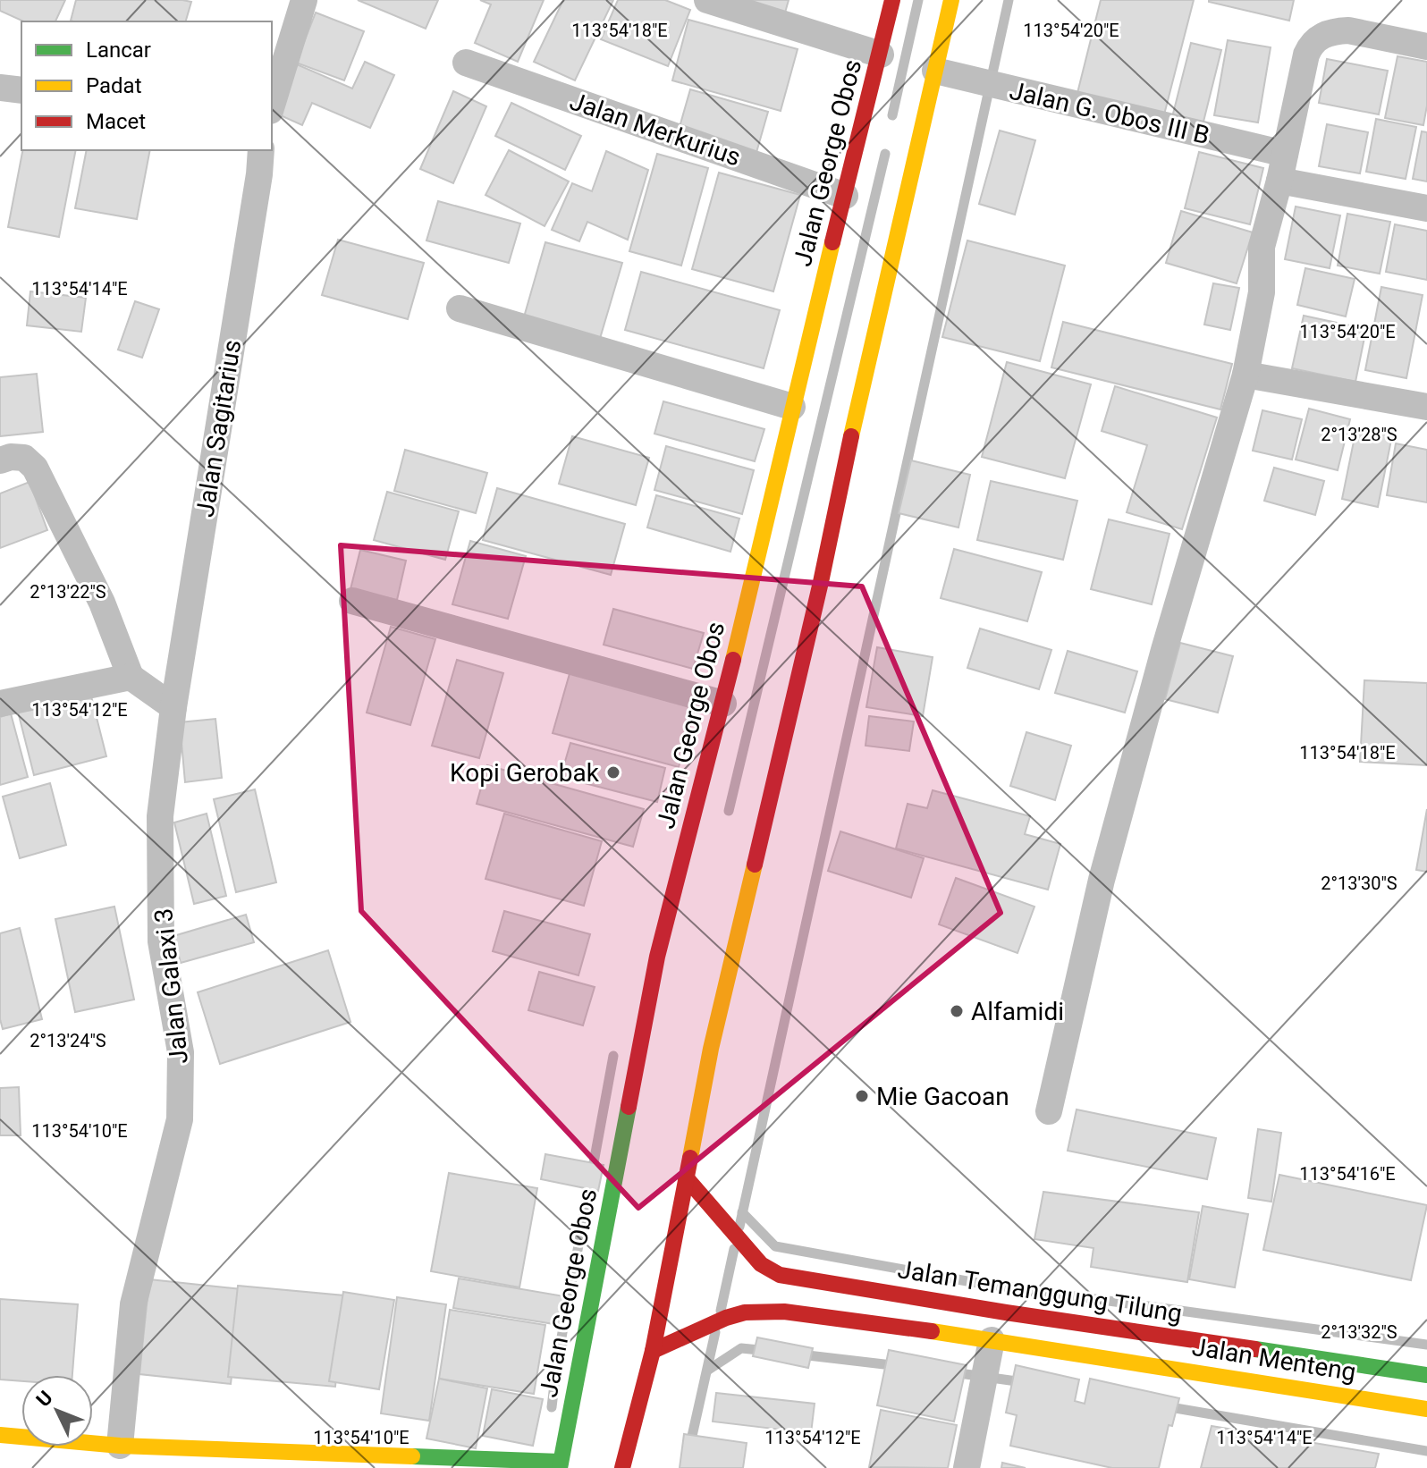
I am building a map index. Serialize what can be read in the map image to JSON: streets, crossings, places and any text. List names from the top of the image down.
{
  "streets": {
    "main road": ["Jalan George Obos", "Jalan Temanggung Tilung", "Jalan Menteng"],
    "street": [
      "Jalan G. Obos III B",
      "Jalan Merkurius",
      "Jalan Sagitarius",
      "Jalan Galaxi 3"
    ]
  },
  "crossings": [
    ["Jalan Merkurius", "Jalan George Obos"],
    ["Jalan Sagitarius", "Jalan Galaxi 3"]
  ],
  "places": ["Kopi Gerobak", "Alfamidi", "Mie Gacoan"],
  "legend": ["Lancar", "Padat", "Macet"],
  "north": "top left",
  "coordinates": [
    "113°54'18\"E",
    "113°54'20\"E",
    "113°54'14\"E",
    "2°13'28\"S",
    "2°13'22\"S",
    "113°54'12\"E",
    "2°13'30\"S",
    "2°13'24\"S",
    "113°54'10\"E",
    "113°54'16\"E",
    "2°13'32\"S"
  ]
}
